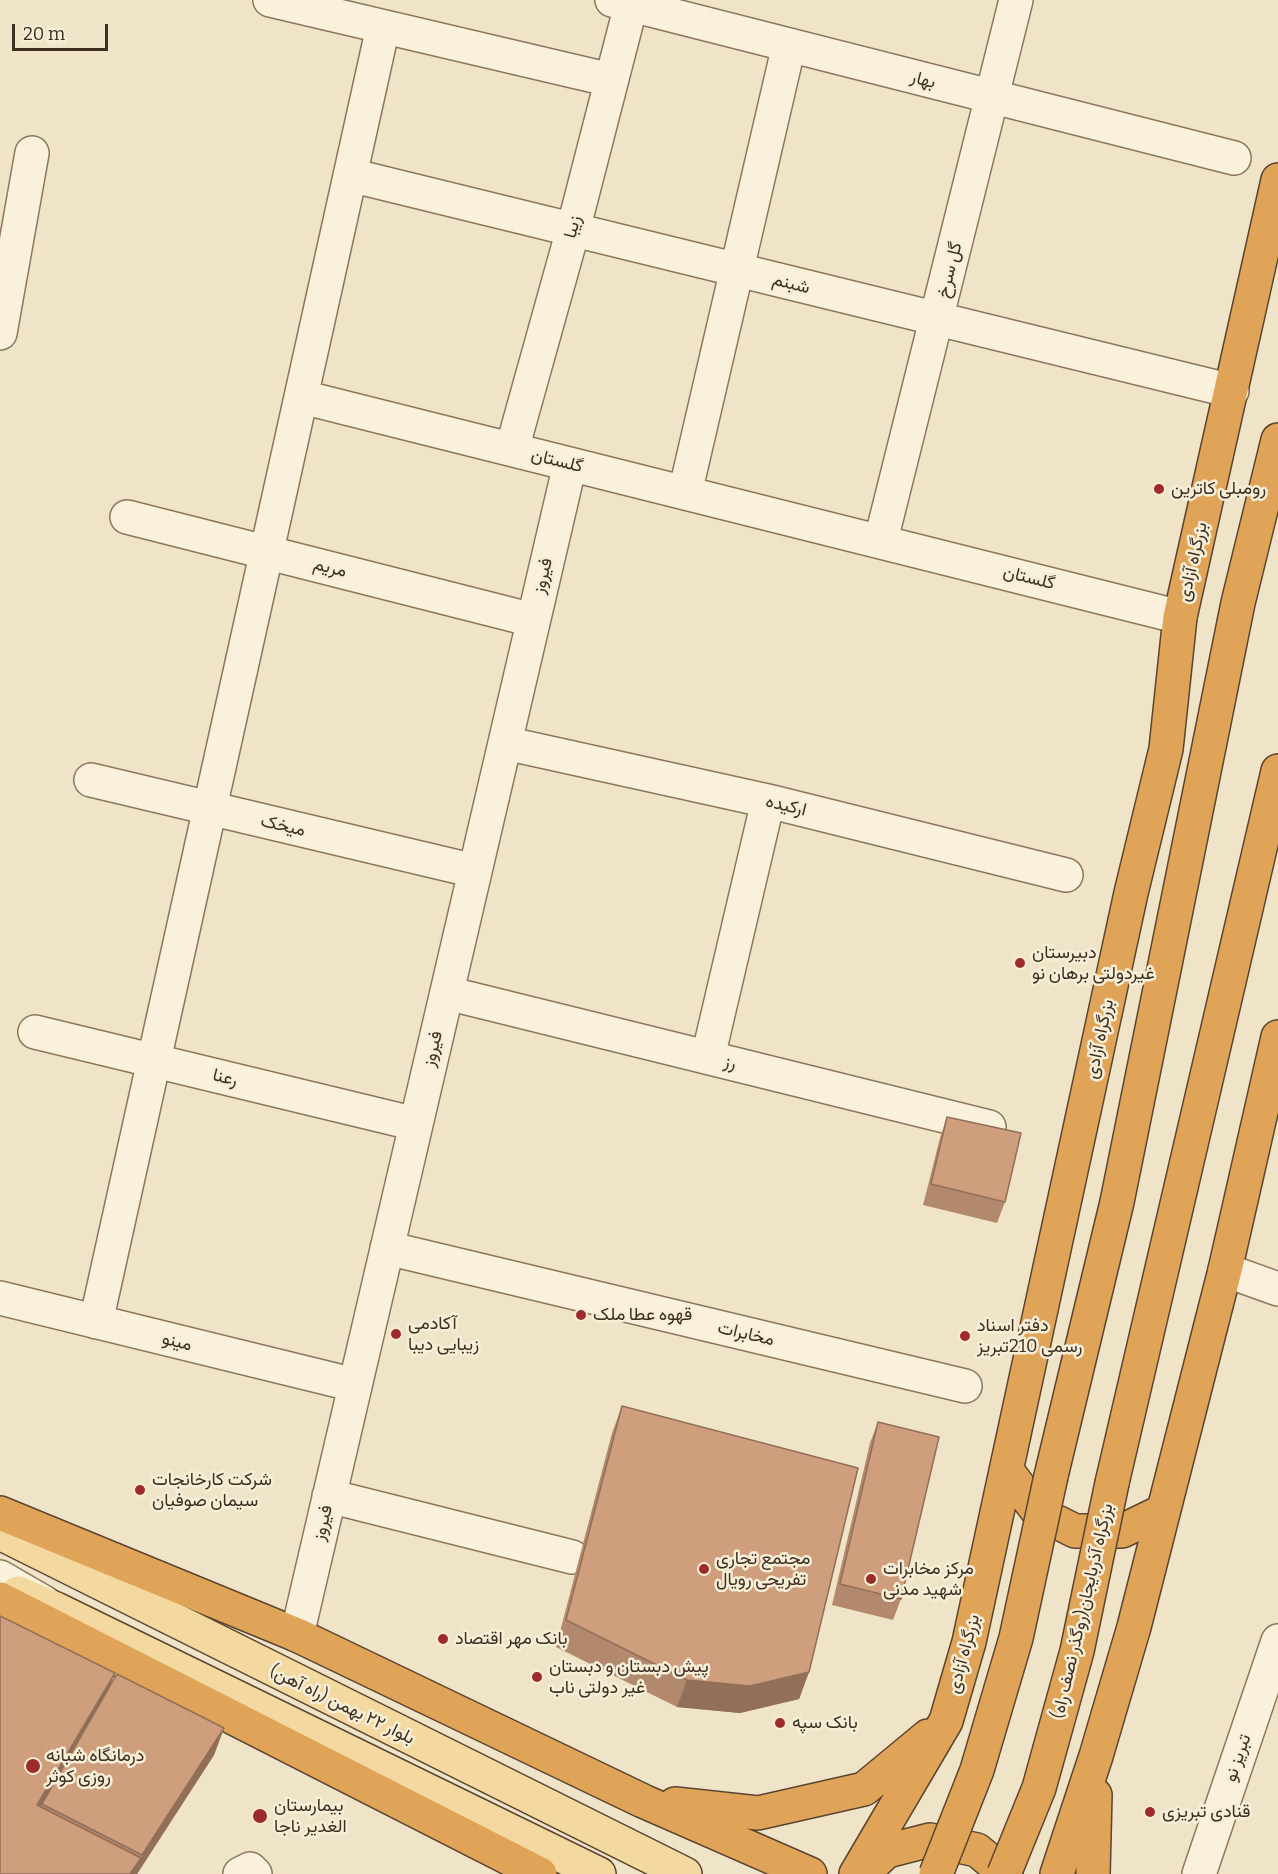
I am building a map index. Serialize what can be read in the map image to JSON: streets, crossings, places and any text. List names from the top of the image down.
{
  "streets": {
    "highway": ["بزرگراه آزادی", "بزرگراه آذربایجان(روگذر نصف راه)"],
    "main road": ["بلوار ۲۲ بهمن (راه آهن)"],
    "street": [
      "بهار",
      "زیبا",
      "گل سرخ",
      "شبنم",
      "گلستان",
      "مریم",
      "فیروز",
      "ارکیده",
      "میخک",
      "رز",
      "رعنا",
      "مخابرات",
      "مینو",
      "تبریز نو"
    ]
  },
  "crossings": [
    ["بهار", "زیبا"],
    ["بهار", "گل سرخ"],
    ["زیبا", "شبنم"],
    ["زیبا", "گلستان"],
    ["گل سرخ", "شبنم"],
    ["گل سرخ", "گلستان"],
    ["شبنم", "بزرگراه آزادی"],
    ["گلستان", "بزرگراه آزادی"],
    ["گلستان", "فیروز"],
    ["مریم", "فیروز"],
    ["فیروز", "ارکیده"],
    ["فیروز", "میخک"],
    ["فیروز", "رز"],
    ["فیروز", "رعنا"],
    ["فیروز", "مخابرات"],
    ["فیروز", "مینو"]
  ],
  "places": [
    "رومبلی کاترین",
    "دبیرستان غیردولتی برهان نو",
    "قهوه عطا ملک",
    "آکادمی زیبایی دیبا",
    "دفتر اسناد رسمی 210تبریز",
    "شرکت کارخانجات سیمان صوفیان",
    "مجتمع تجاری تفریحی رویال",
    "مرکز مخابرات شهید مدنی",
    "بانک مهر اقتصاد",
    "پیش دبستان و دبستان غیر دولتی ناب",
    "بانک سپه",
    "درمانگاه شبانه روزی کوثر",
    "قنادی تبریزی",
    "بیمارستان الغدیر ناجا"
  ],
  "scale_bar": "20 m"
}
